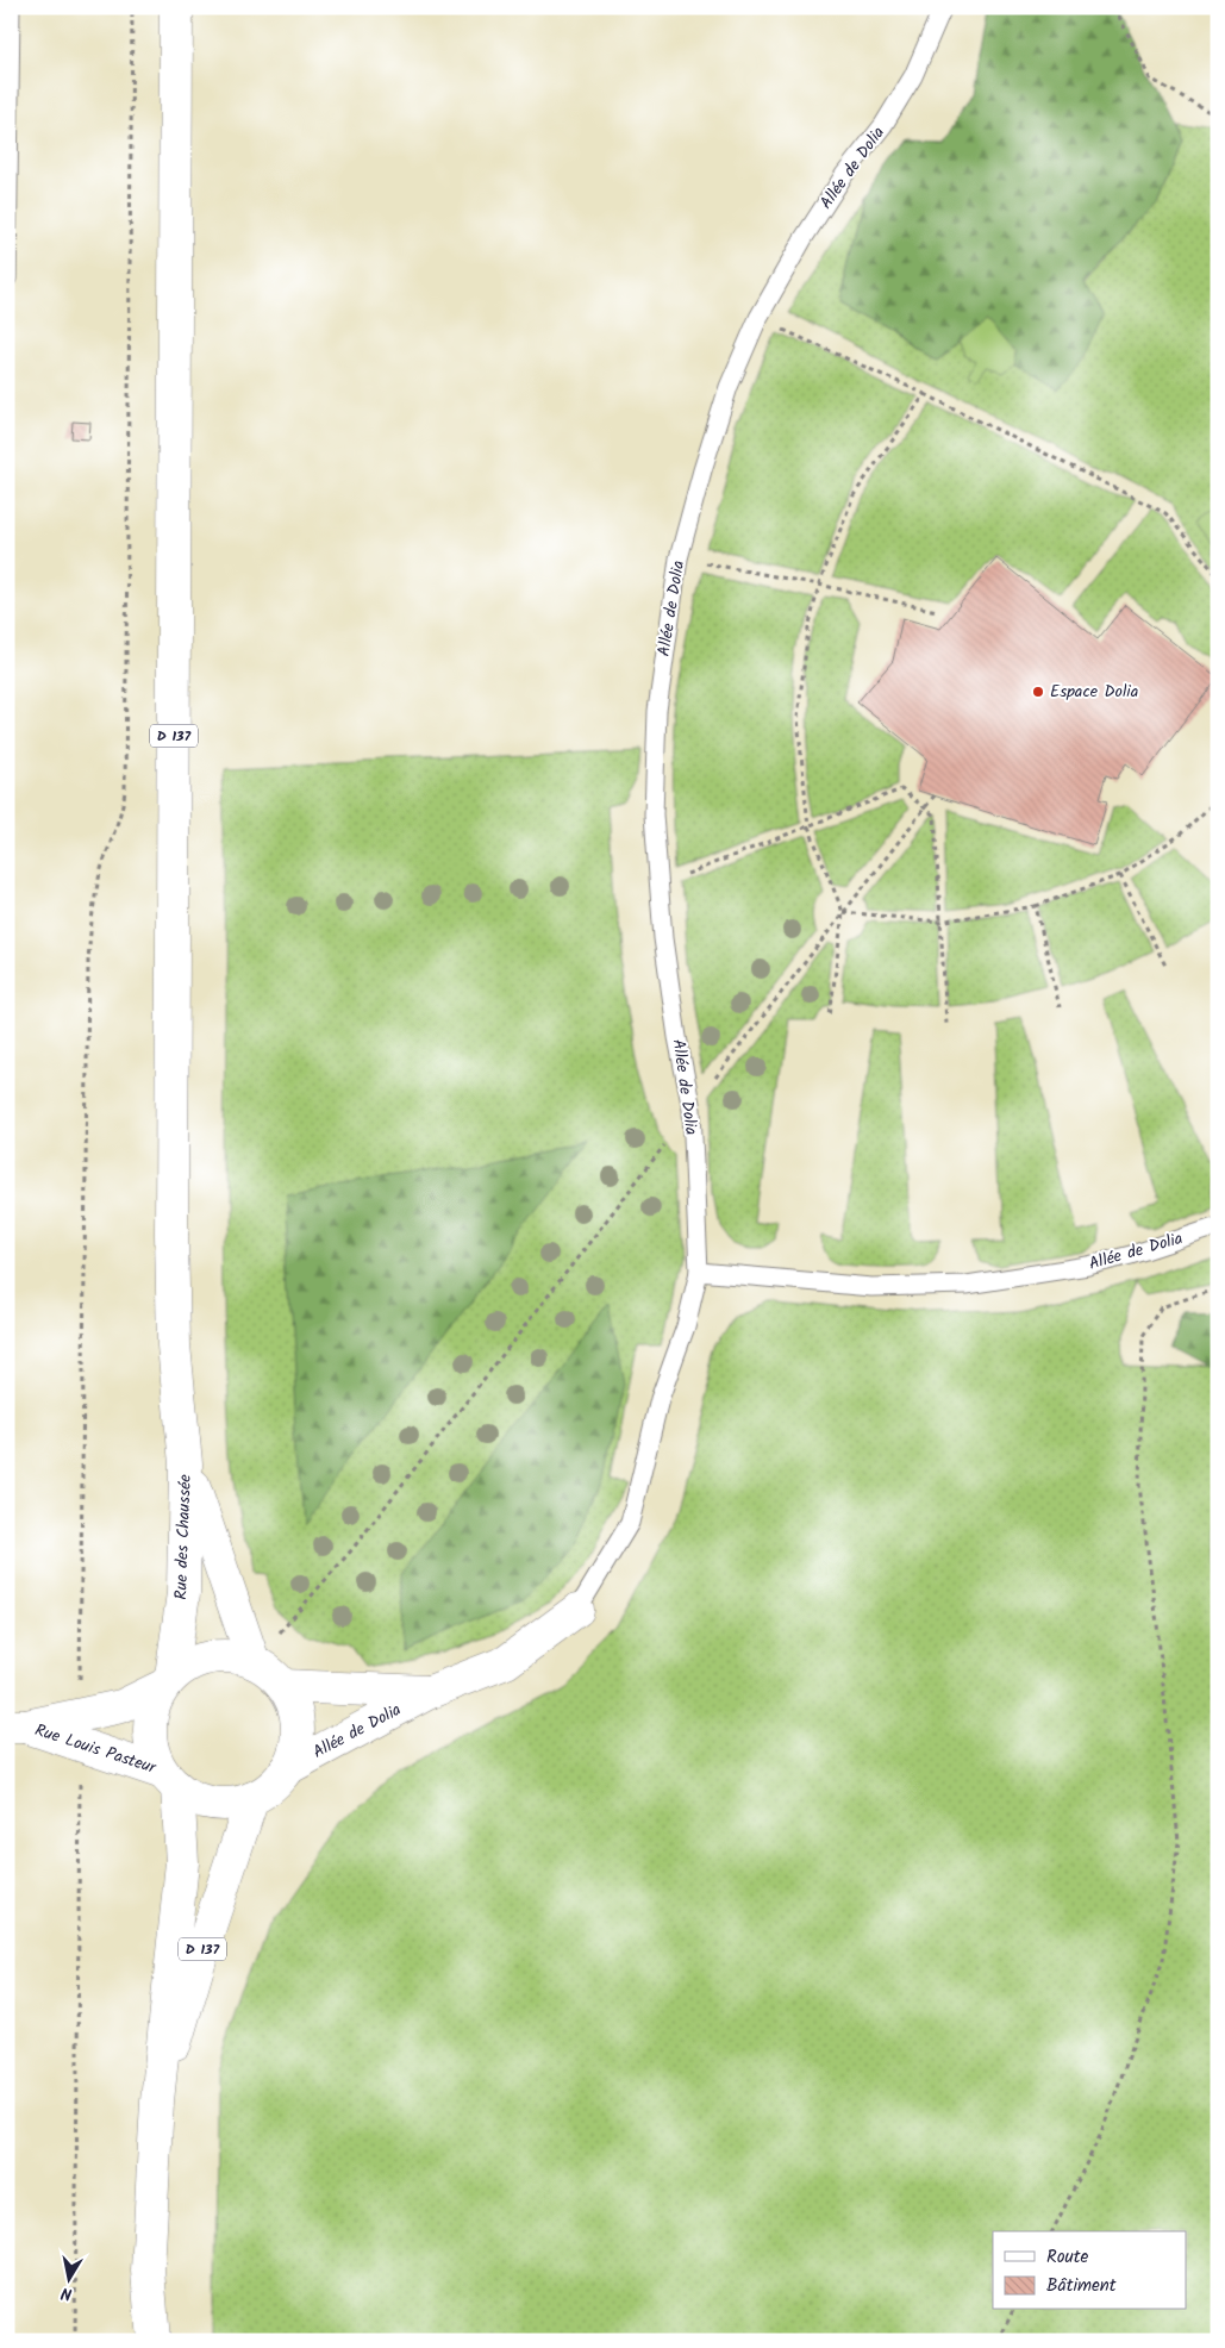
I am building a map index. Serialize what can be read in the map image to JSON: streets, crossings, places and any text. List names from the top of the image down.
{
  "streets": {
    "main road": [
      "Allée de Dolia",
      "D 137",
      "Rue des Chaussée",
      "Rue Louis Pasteur"
    ]
  },
  "crossings": [
    ["Allée de Dolia", "D 137"],
    ["Allée de Dolia", "Rue des Chaussée"],
    ["Allée de Dolia", "Rue Louis Pasteur"],
    ["D 137", "Rue des Chaussée"],
    ["D 137", "Rue Louis Pasteur"],
    ["Rue des Chaussée", "Rue Louis Pasteur"]
  ],
  "places": ["Espace Dolia"],
  "legend": ["Route", "Bâtiment"],
  "north": "bottom"
}
